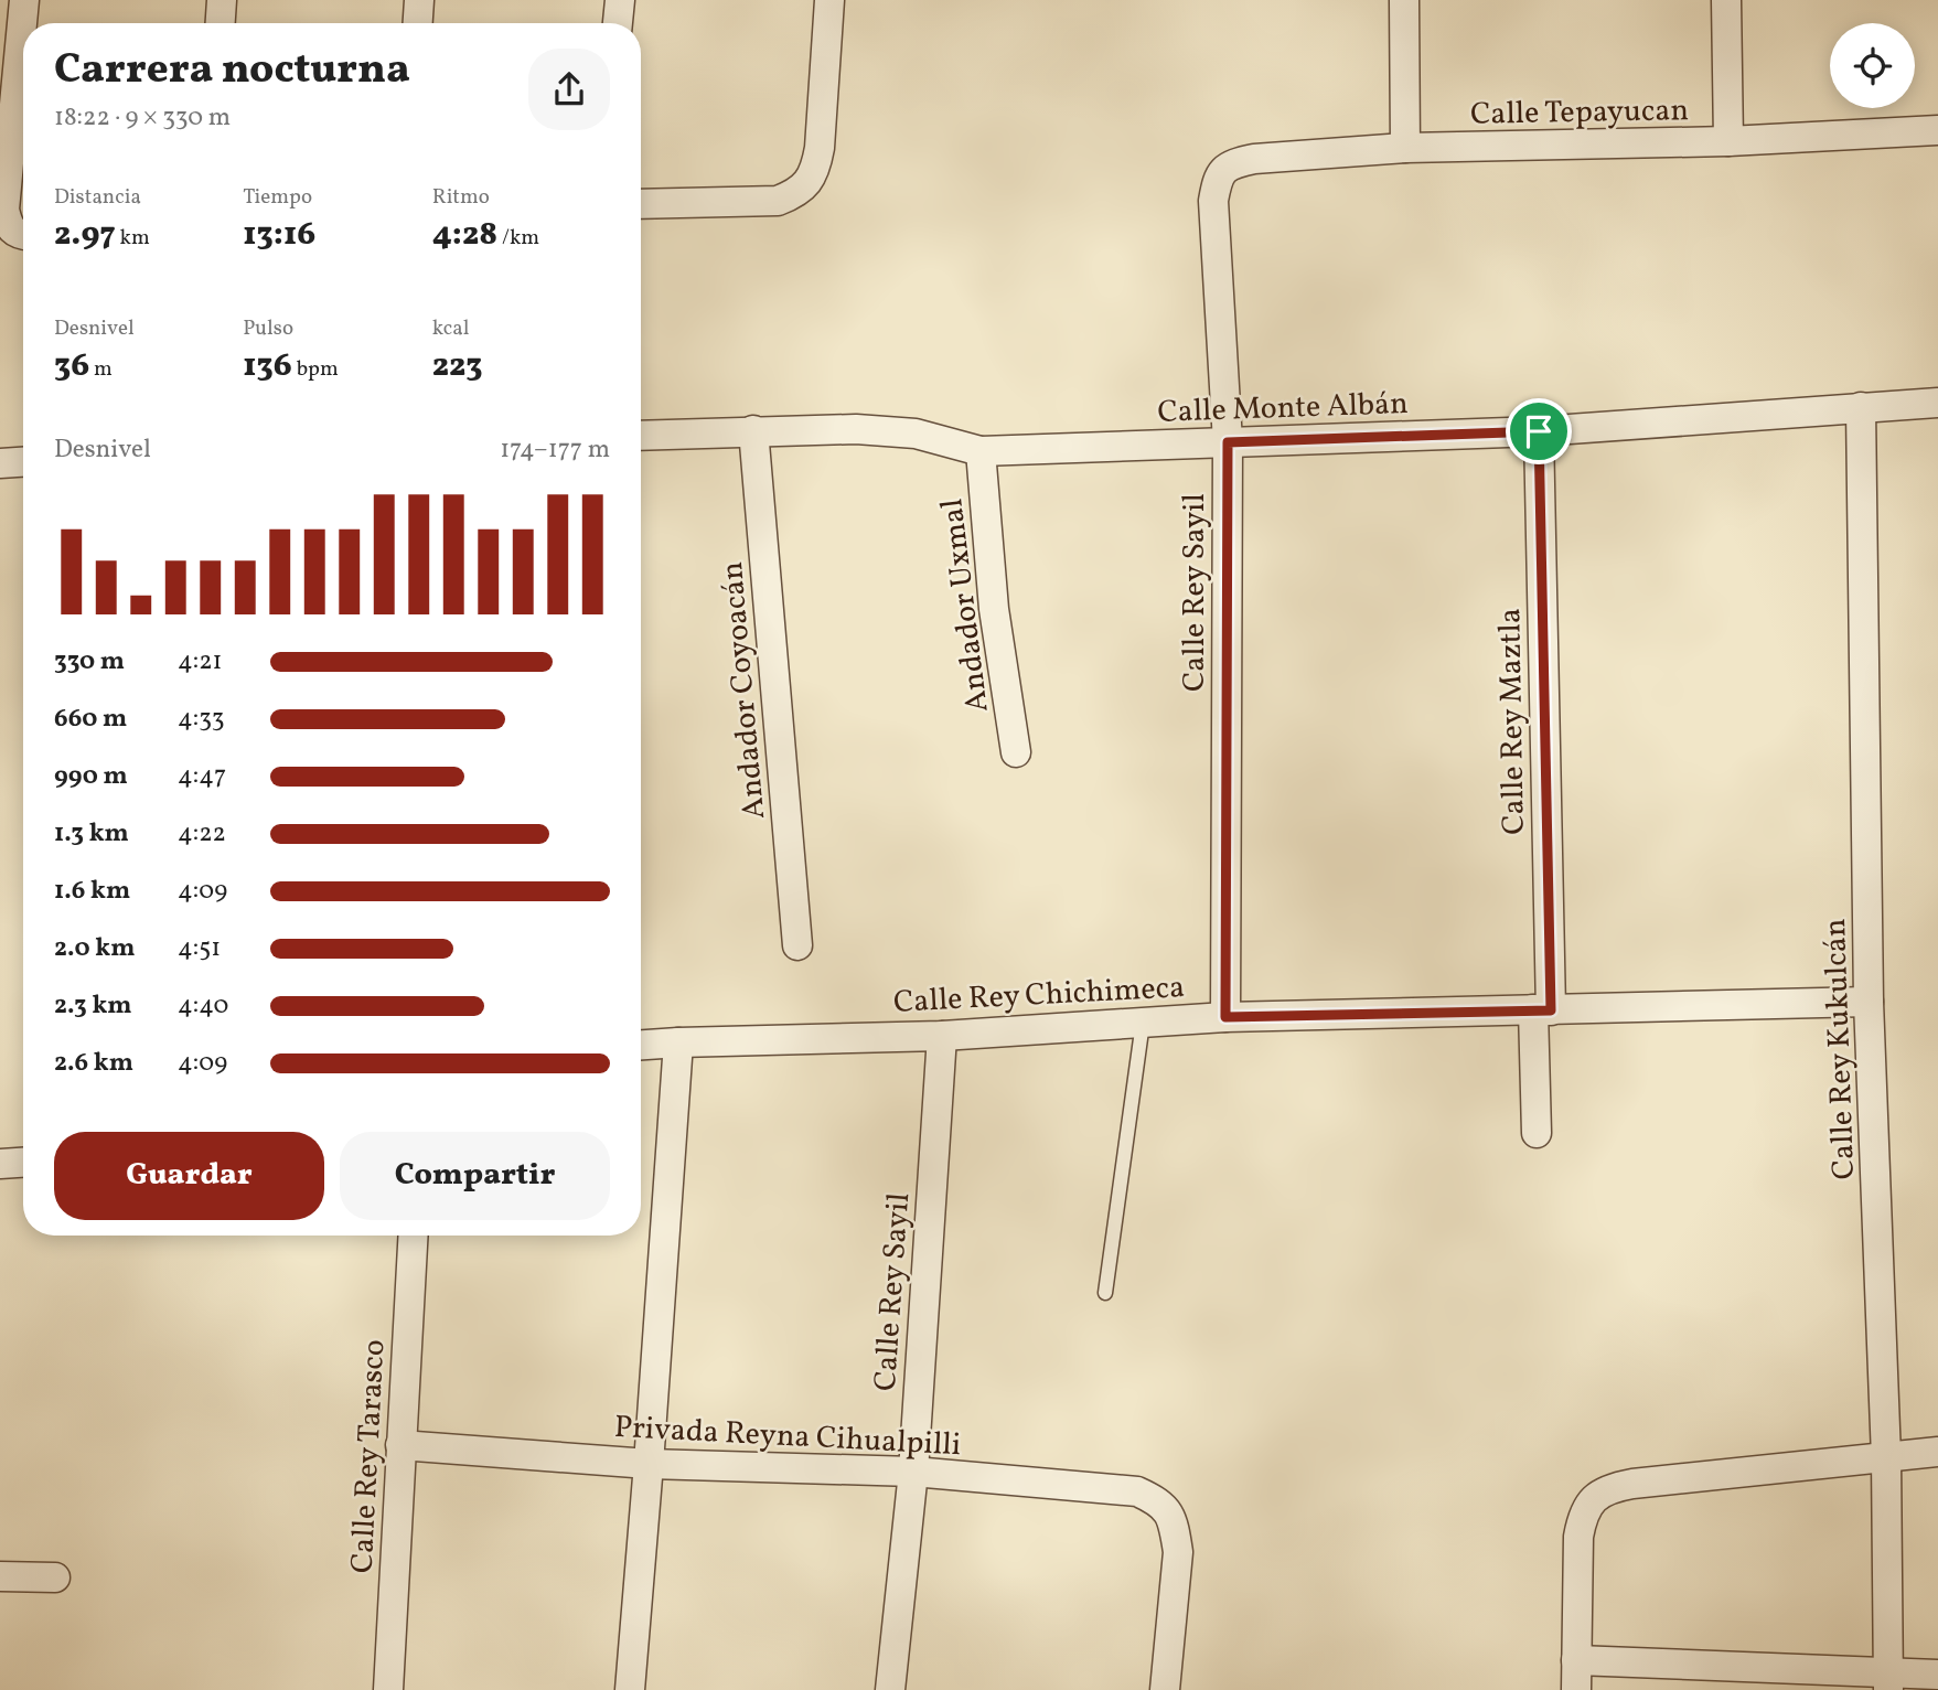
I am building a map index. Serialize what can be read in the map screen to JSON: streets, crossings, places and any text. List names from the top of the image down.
{
  "streets": {
    "street": [
      "Calle Tepayucan",
      "Calle Monte Albán",
      "Calle Rey Sayil",
      "Andador Uxmal",
      "Andador Coyoacán",
      "Calle Rey Maztla",
      "Calle Rey Chichimeca",
      "Calle Rey Kukulcán",
      "Privada Reyna Cihualpilli",
      "Calle Rey Tarasco"
    ]
  },
  "crossings": [
    ["Calle Tepayucan", "Calle Rey Sayil"],
    ["Calle Monte Albán", "Calle Rey Sayil"],
    ["Calle Monte Albán", "Andador Uxmal"],
    ["Calle Monte Albán", "Andador Coyoacán"],
    ["Calle Monte Albán", "Calle Rey Maztla"],
    ["Calle Monte Albán", "Calle Rey Kukulcán"],
    ["Calle Rey Sayil", "Calle Rey Chichimeca"],
    ["Calle Rey Sayil", "Privada Reyna Cihualpilli"],
    ["Calle Rey Maztla", "Calle Rey Chichimeca"],
    ["Calle Rey Chichimeca", "Calle Rey Kukulcán"],
    ["Privada Reyna Cihualpilli", "Calle Rey Tarasco"]
  ],
  "page": {
    "heading": ["Carrera nocturna", "18:22 · 9 × 330 m"],
    "stats": [
      ["Distancia", "2.97 km"],
      ["Tiempo", "13:16"],
      ["Ritmo", "4:28 /km"],
      ["Desnivel", "36 m"],
      ["Pulso", "136 bpm"],
      ["kcal", "223"]
    ],
    "chart": ["Desnivel", "174–177 m"],
    "list": [
      {
        "name": "330 m",
        "note": "4:21"
      },
      {
        "name": "660 m",
        "note": "4:33"
      },
      {
        "name": "990 m",
        "note": "4:47"
      },
      {
        "name": "1.3 km",
        "note": "4:22"
      },
      {
        "name": "1.6 km",
        "note": "4:09"
      },
      {
        "name": "2.0 km",
        "note": "4:51"
      },
      {
        "name": "2.3 km",
        "note": "4:40"
      },
      {
        "name": "2.6 km",
        "note": "4:09"
      }
    ],
    "buttons": ["Guardar", "Compartir"]
  }
}
